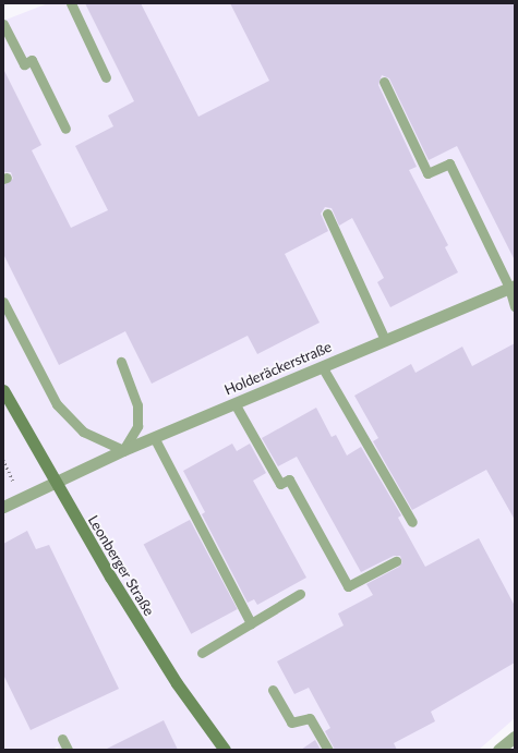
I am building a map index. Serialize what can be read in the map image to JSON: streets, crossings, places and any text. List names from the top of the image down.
{
  "streets": {
    "main road": ["Leonberger Straße"],
    "street": ["Holderäckerstraße"]
  },
  "crossings": [
    ["Holderäckerstraße", "Leonberger Straße"]
  ]
}
